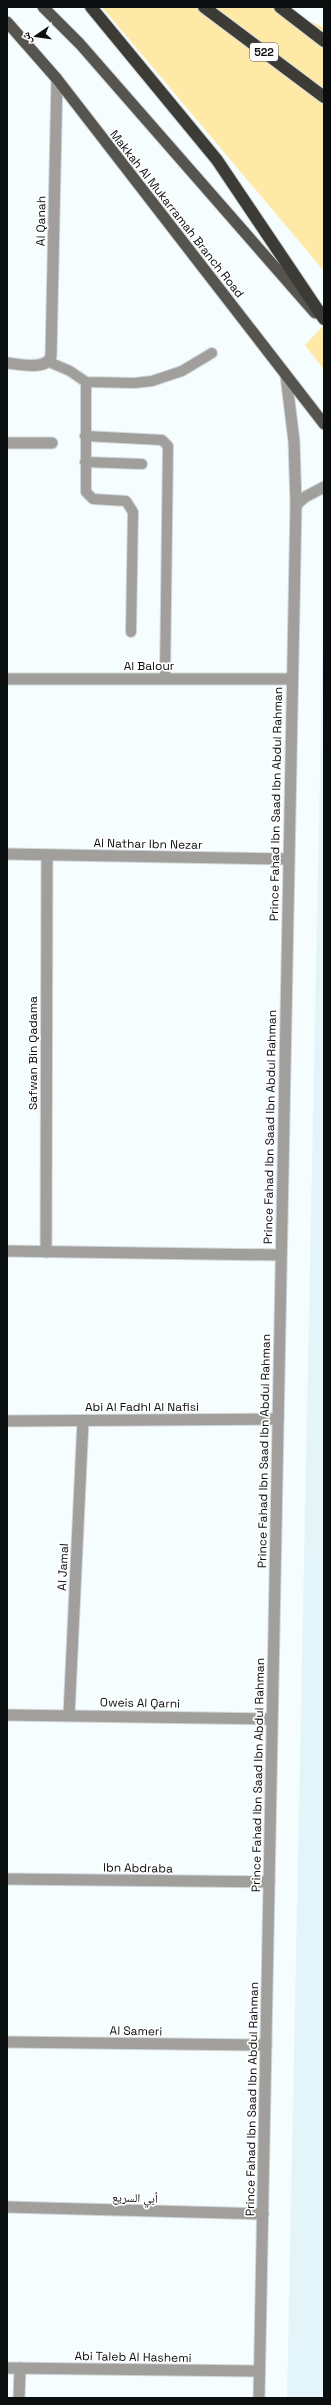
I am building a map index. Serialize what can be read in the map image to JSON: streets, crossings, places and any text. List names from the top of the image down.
{
  "streets": {
    "highway": ["522"],
    "main road": ["Makkah Al Mukarramah Branch Road"],
    "street": [
      "Al Qanah",
      "Al Balour",
      "Prince Fahad Ibn Saad Ibn Abdul Rahman",
      "Al Nathar Ibn Nezar",
      "Safwan Bin Qadama",
      "Abi Al Fadhl Al Nafisi",
      "Al Jamal",
      "Oweis Al Qarni",
      "Ibn Abdraba",
      "Al Sameri",
      "أبي السريع",
      "Abi Taleb Al Hashemi"
    ]
  },
  "crossings": [
    ["Makkah Al Mukarramah Branch Road", "Al Qanah"],
    ["Makkah Al Mukarramah Branch Road", "Prince Fahad Ibn Saad Ibn Abdul Rahman"],
    ["Al Balour", "Prince Fahad Ibn Saad Ibn Abdul Rahman"],
    ["Prince Fahad Ibn Saad Ibn Abdul Rahman", "Al Nathar Ibn Nezar"],
    ["Prince Fahad Ibn Saad Ibn Abdul Rahman", "Abi Al Fadhl Al Nafisi"],
    ["Prince Fahad Ibn Saad Ibn Abdul Rahman", "Oweis Al Qarni"],
    ["Prince Fahad Ibn Saad Ibn Abdul Rahman", "Ibn Abdraba"],
    ["Prince Fahad Ibn Saad Ibn Abdul Rahman", "Al Sameri"],
    ["Prince Fahad Ibn Saad Ibn Abdul Rahman", "أبي السريع"],
    ["Prince Fahad Ibn Saad Ibn Abdul Rahman", "Abi Taleb Al Hashemi"],
    ["Al Nathar Ibn Nezar", "Safwan Bin Qadama"],
    ["Abi Al Fadhl Al Nafisi", "Al Jamal"],
    ["Al Jamal", "Oweis Al Qarni"]
  ],
  "north": "left"
}
